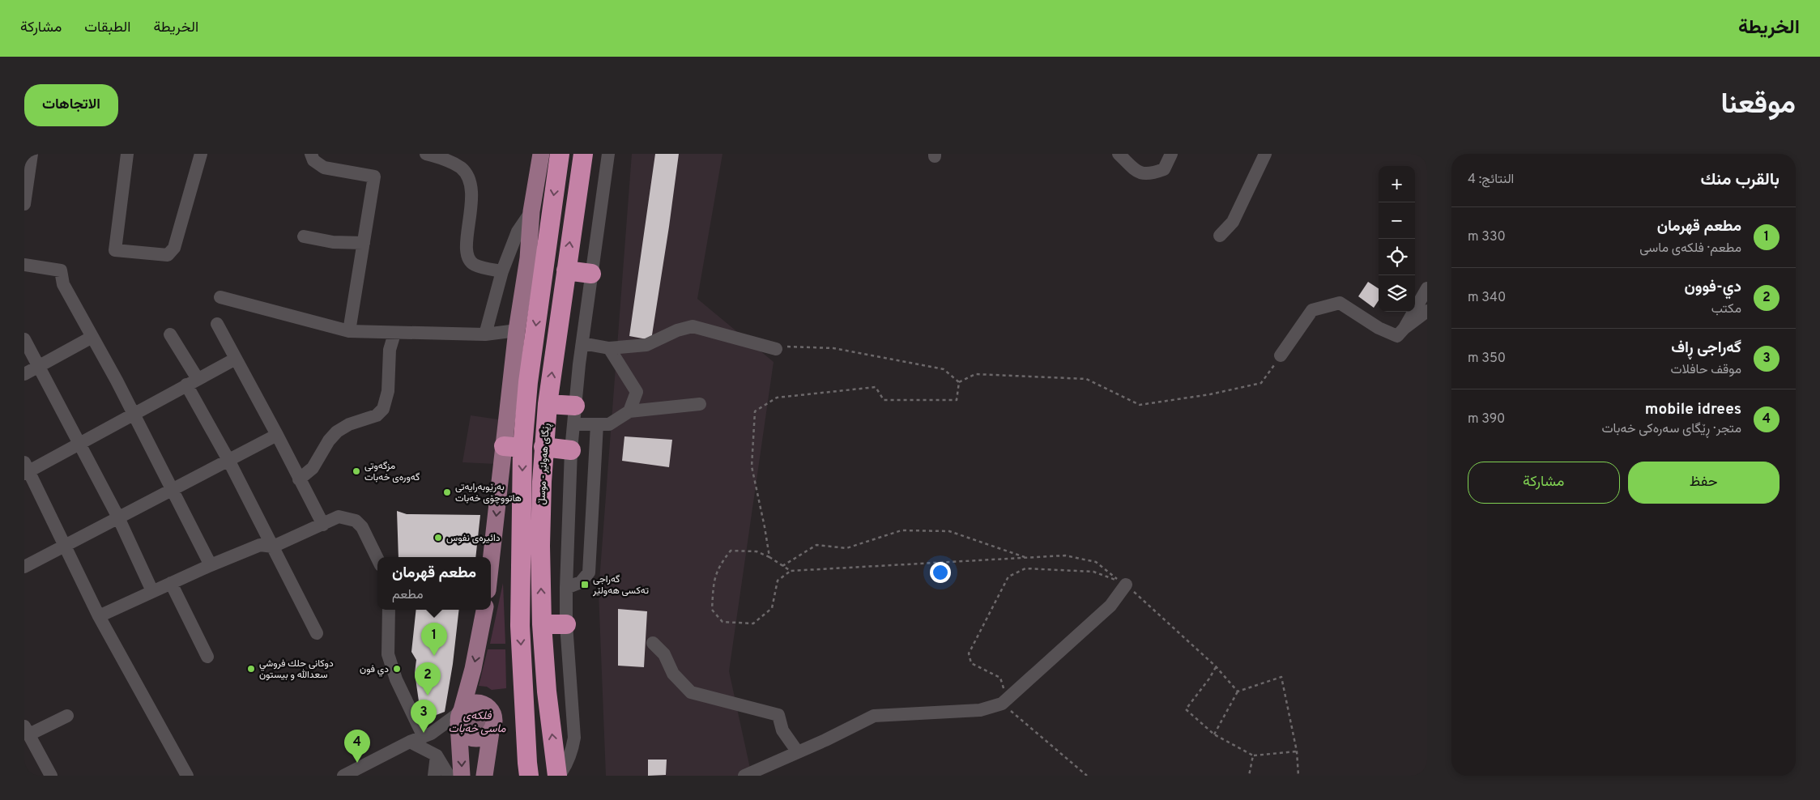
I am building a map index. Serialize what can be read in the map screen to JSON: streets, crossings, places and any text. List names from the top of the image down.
{
  "streets": {
    "highway": ["ڕێگای هەولێر - موسڵ"]
  },
  "water": ["فلکەی ماسی خەبات"],
  "places": {
    "other": [
      "مزگەوتى گەورەى خەبات",
      "به‌رێوبه‌رایه‌تی هاتووچۆی خه‌بات",
      "دائیرەی نفوس",
      "دوكانى جلك فروشي سعدالله و بيستون",
      "دي فون"
    ],
    "transit": ["گەراجی تەکسی هەولێر"]
  },
  "page": {
    "header": "الخريطة",
    "nav": ["الخريطة", "الطبقات", "مشاركة"],
    "title": "موقعنا",
    "buttons": [
      "الاتجاهات",
      ["حفظ", "مشاركة"]
    ],
    "heading": ["بالقرب منك", "النتائج: 4"],
    "map_buttons": ["+", "−"],
    "list": [
      {
        "mark": "1",
        "name": "مطعم قهرمان",
        "note": "مطعم · فلکەی ماسی",
        "value": "330 m"
      },
      {
        "mark": "2",
        "name": "دي-فوون",
        "note": "مكتب",
        "value": "340 m"
      },
      {
        "mark": "3",
        "name": "گەراجی ڕاف",
        "note": "موقف حافلات",
        "value": "350 m"
      },
      {
        "mark": "4",
        "name": "mobile idrees",
        "note": "متجر · ڕێگای سەرەکی خەبات",
        "value": "390 m"
      }
    ],
    "popup": ["مطعم قهرمان", "مطعم"],
    "pins": [
      "1",
      "2",
      "3",
      "4"
    ]
  }
}
